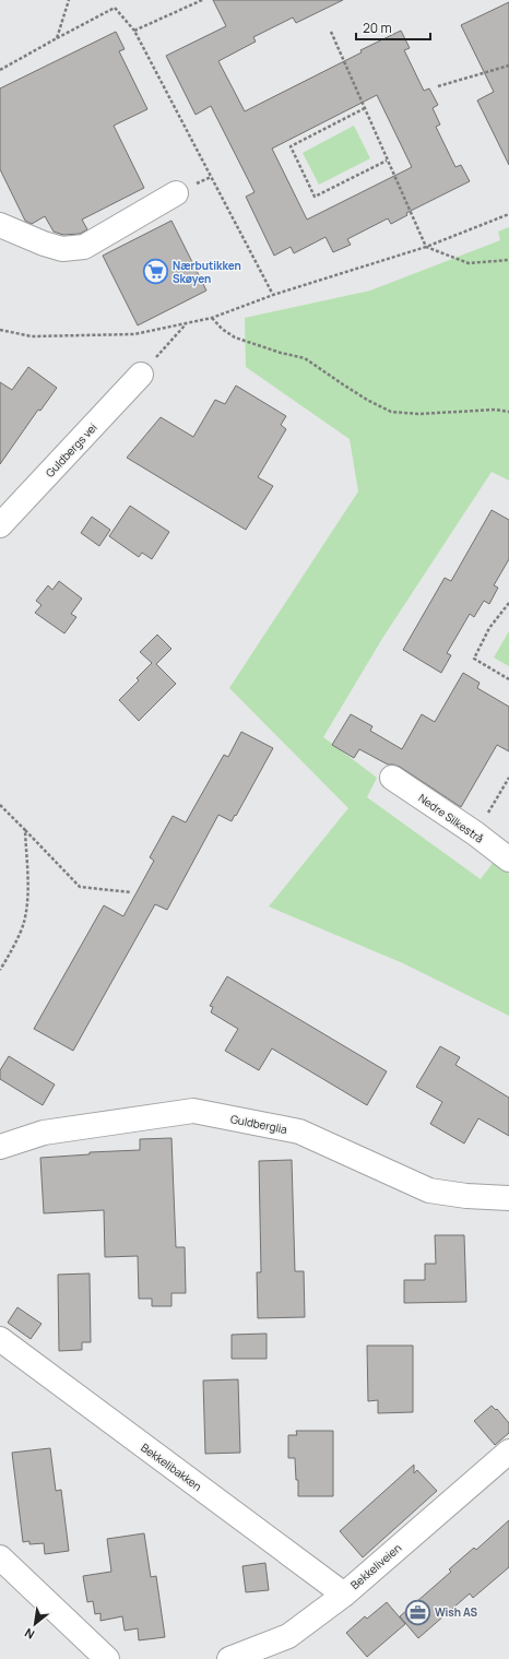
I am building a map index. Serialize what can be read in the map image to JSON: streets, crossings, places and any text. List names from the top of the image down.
{
  "streets": {
    "street": [
      "Guldbergs vei",
      "Nedre Silkestrå",
      "Guldberglia",
      "Bekkelibakken",
      "Bekkeliveien"
    ]
  },
  "crossings": [
    ["Bekkelibakken", "Bekkeliveien"]
  ],
  "places": {
    "supermarket": ["Nærbutikken Skøyen"],
    "office": ["Wish AS"]
  },
  "scale_bar": "20 m",
  "north": "bottom left"
}
